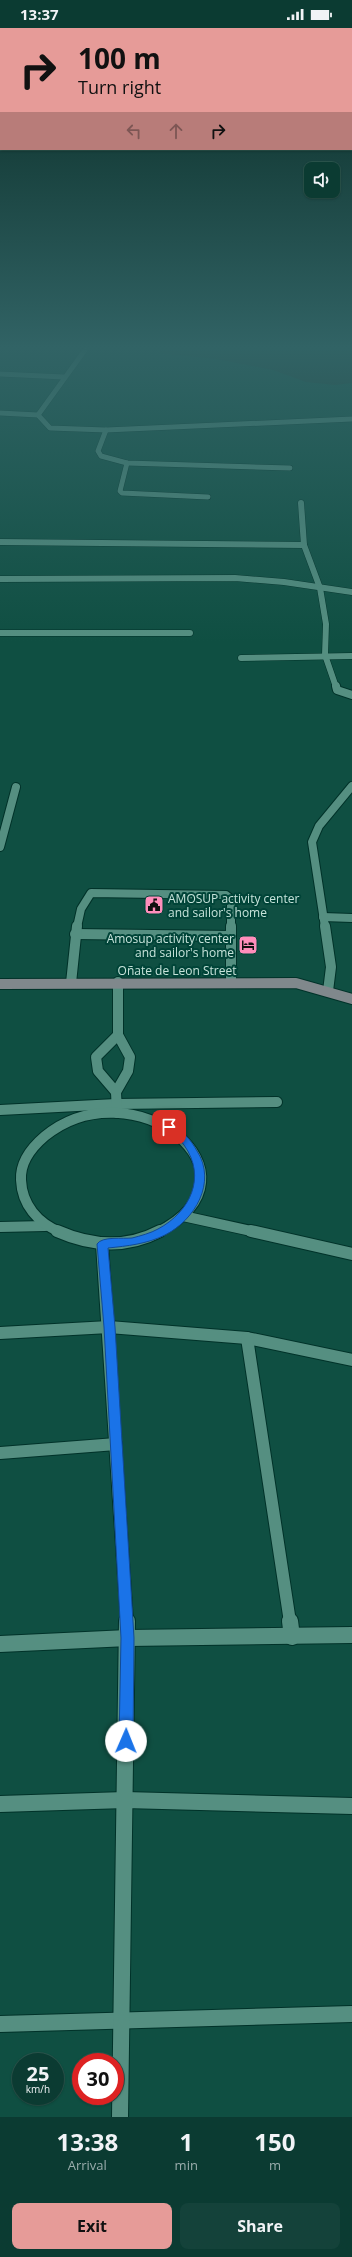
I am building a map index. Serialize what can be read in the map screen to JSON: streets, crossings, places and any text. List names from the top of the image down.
{
  "streets": {
    "main road": ["Oñate de Leon Street"]
  },
  "places": {
    "public building": ["AMOSUP activity center and sailor's home"],
    "hotel": ["Amosup activity center and sailor's home"]
  },
  "page": {
    "status": "13:37",
    "turn": ["100 m", "Turn right"],
    "speed": "25 km/h",
    "limit": "30",
    "eta": [
      "13:38",
      "Arrival",
      "1",
      "min",
      "150",
      "m"
    ],
    "buttons": ["Exit", "Share"]
  }
}
